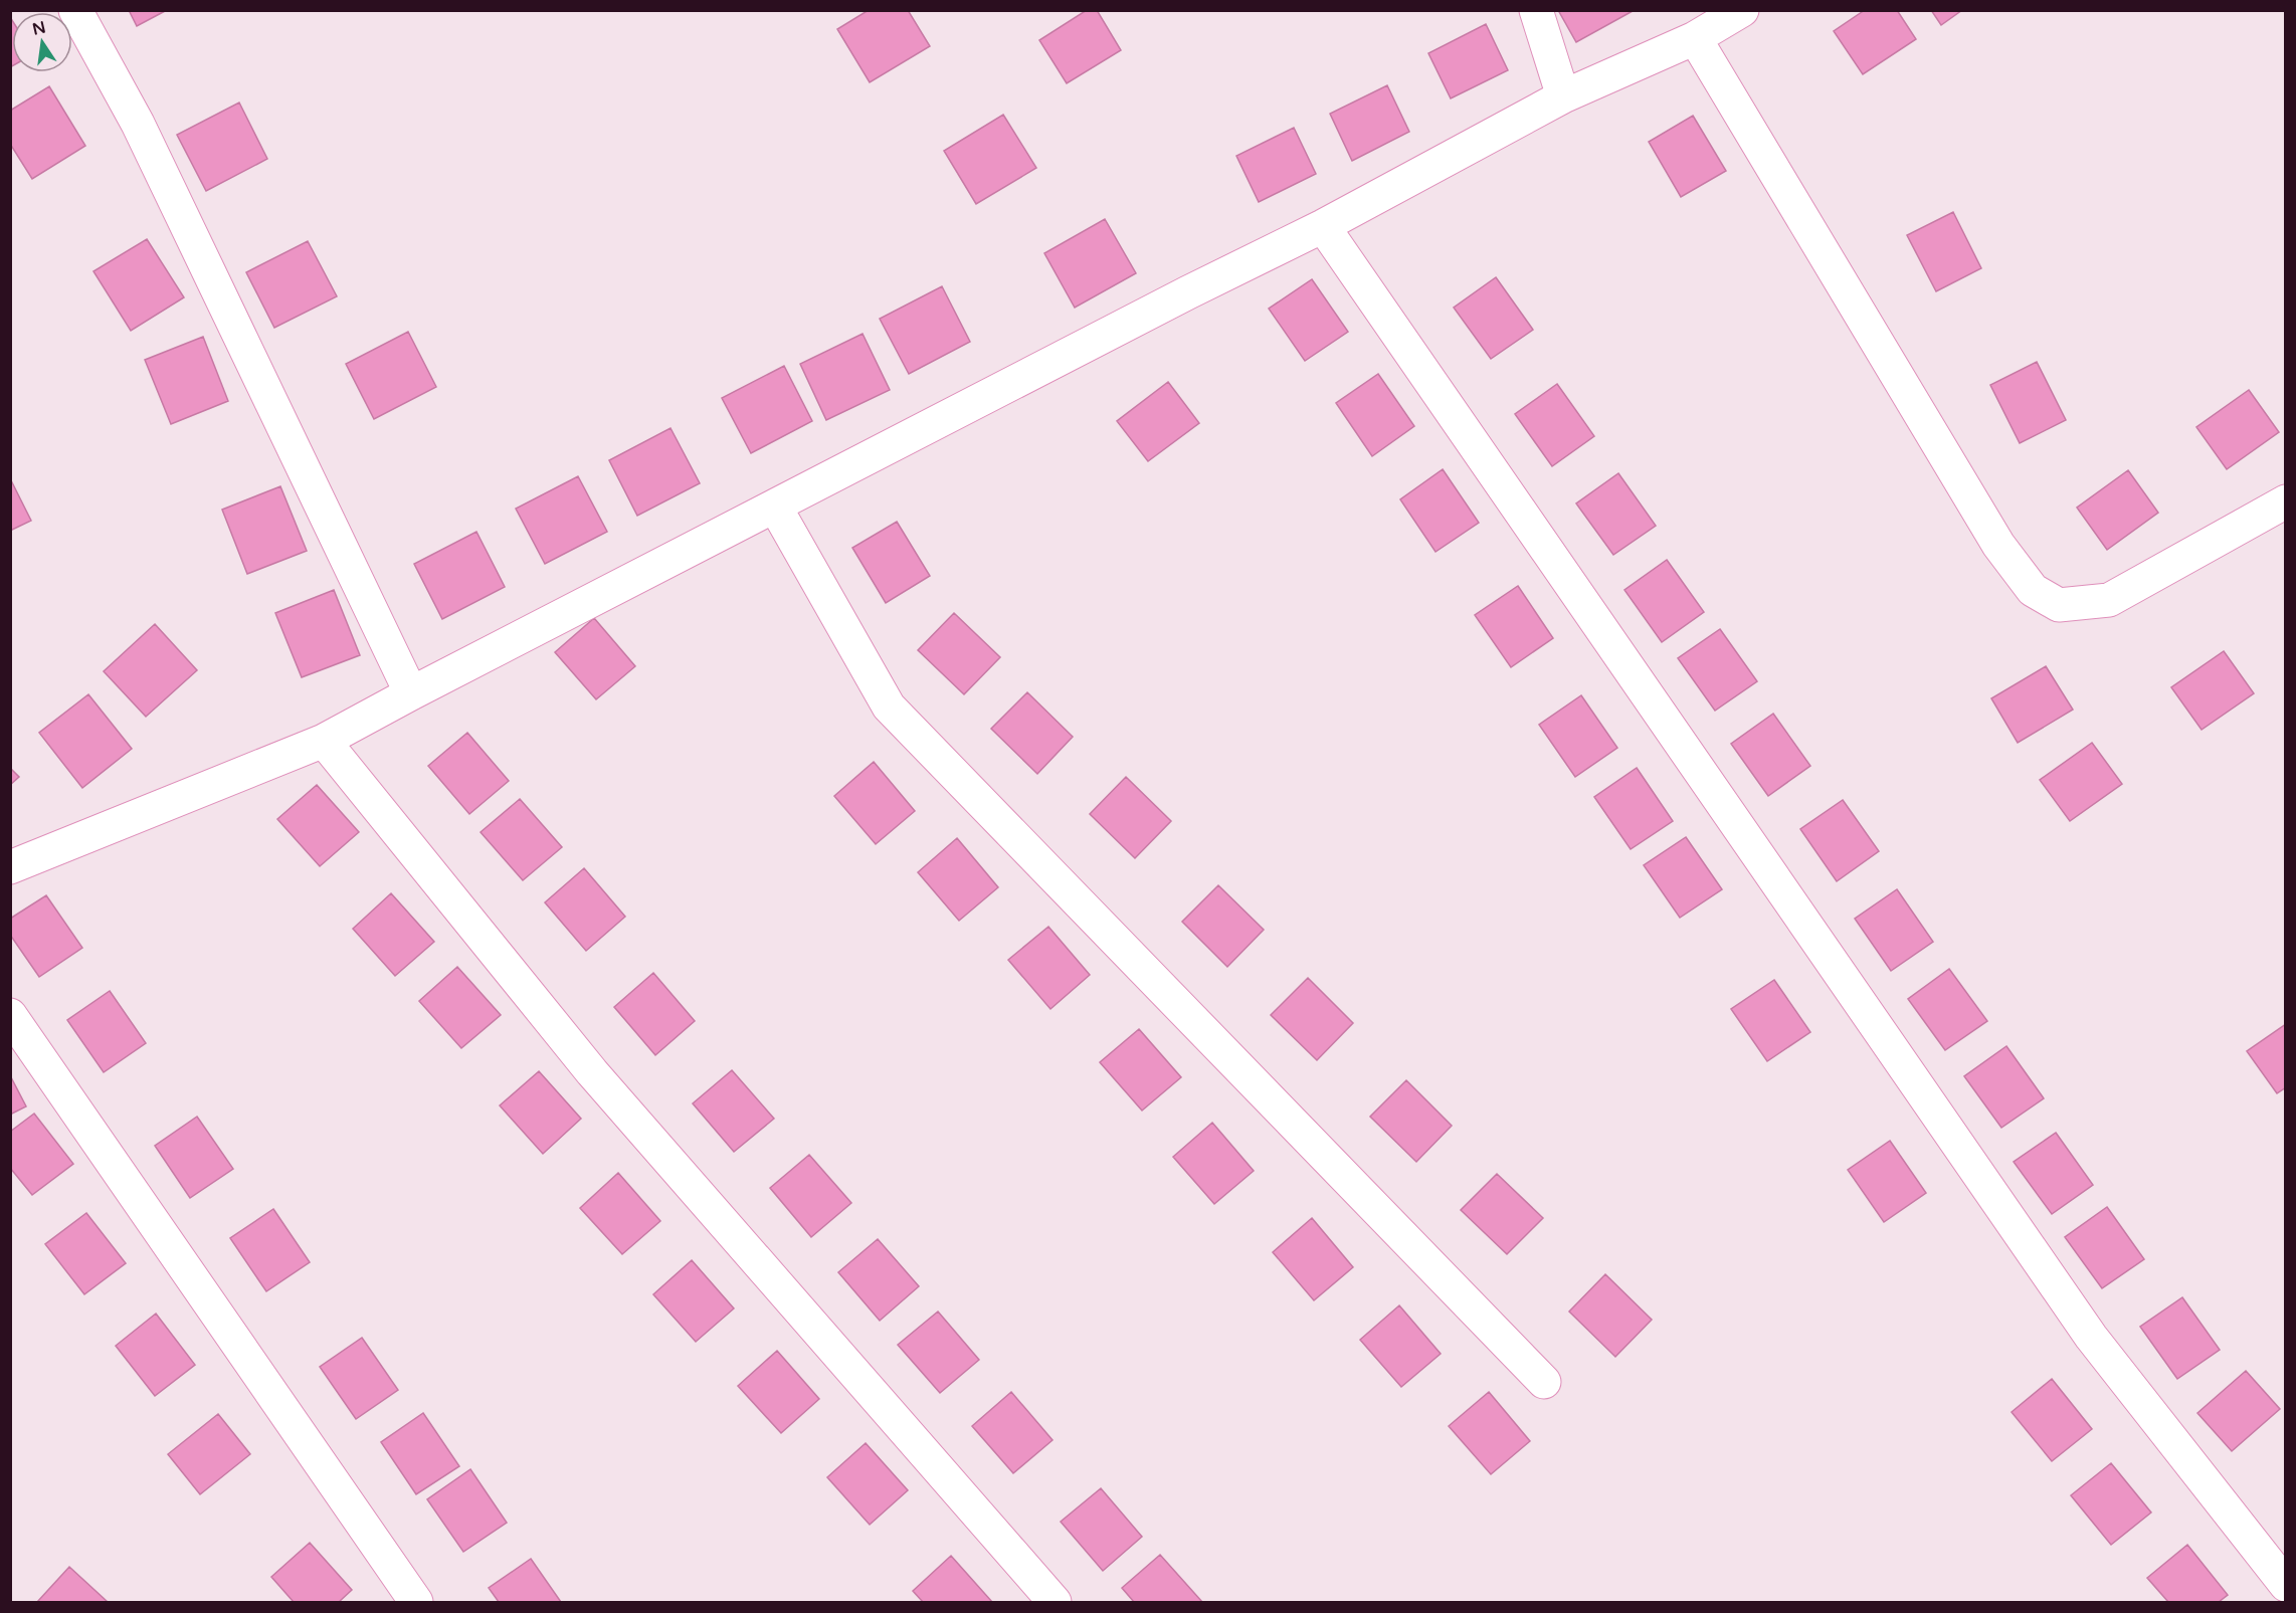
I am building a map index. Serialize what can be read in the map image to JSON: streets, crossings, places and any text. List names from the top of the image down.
{
  "north": "top"
}
